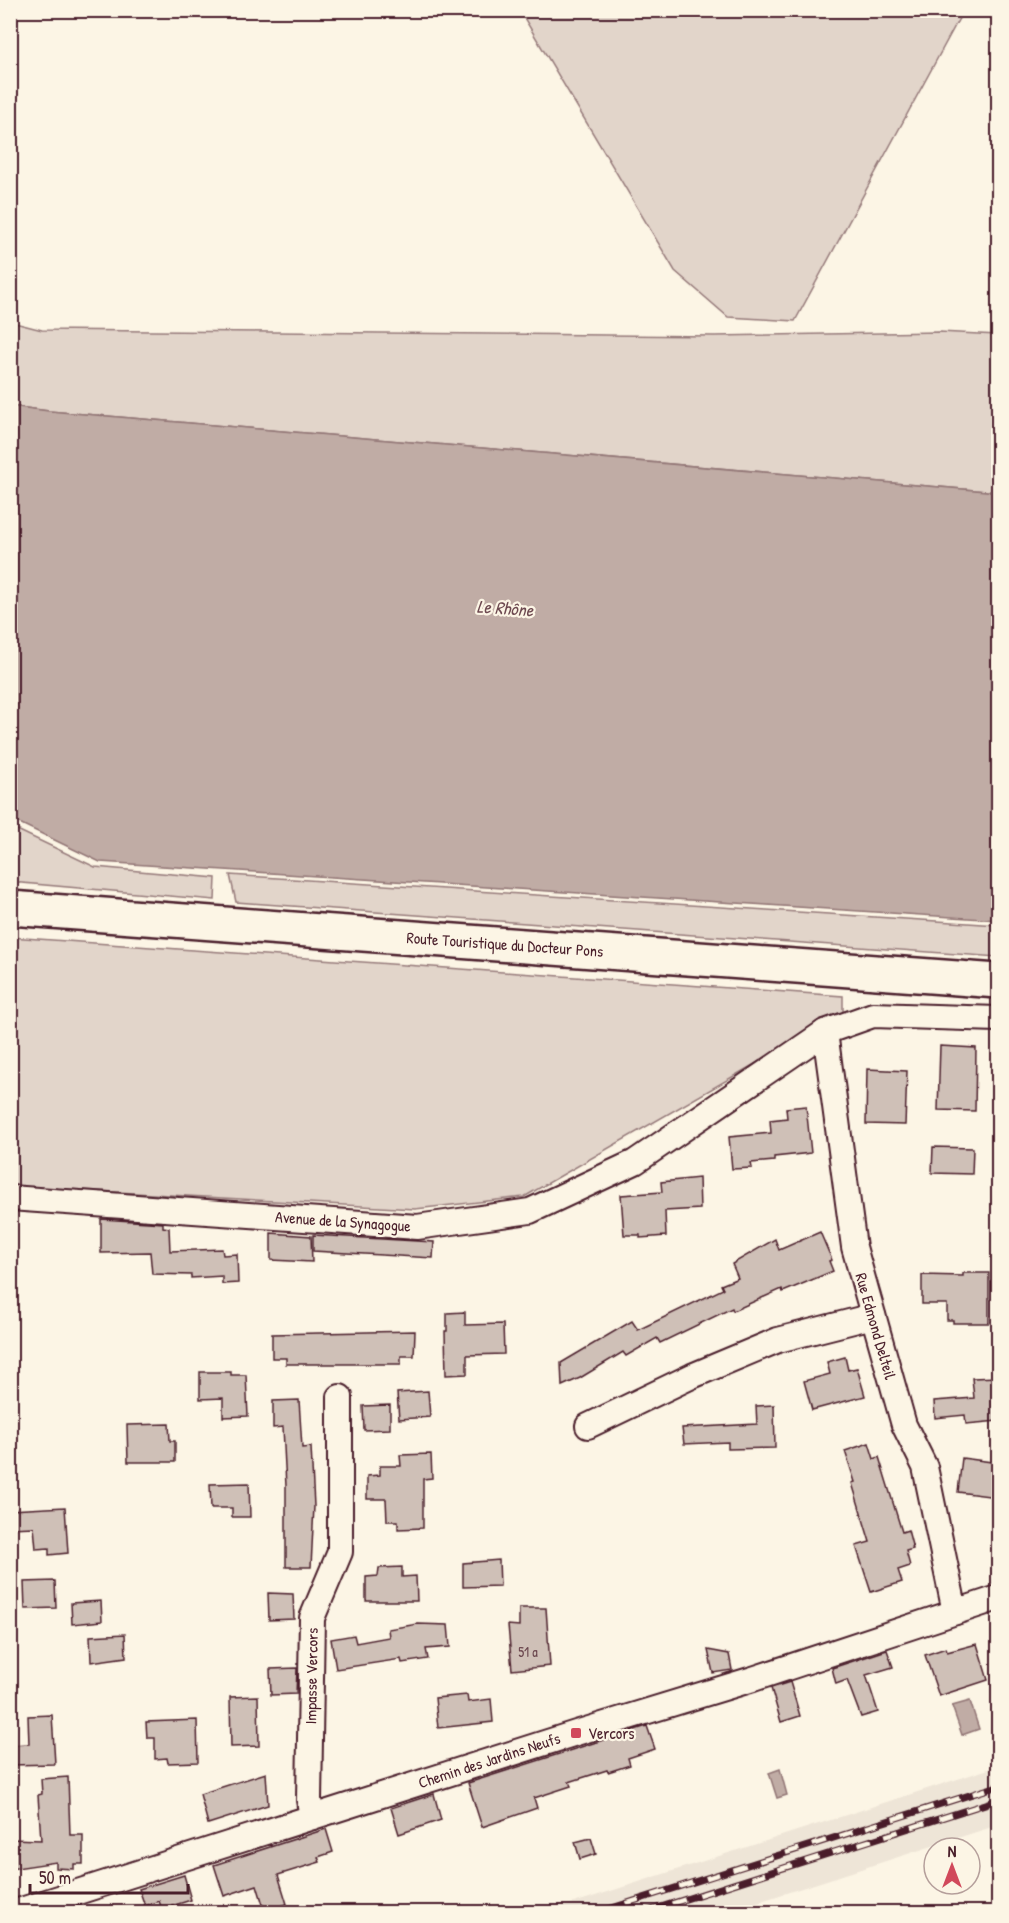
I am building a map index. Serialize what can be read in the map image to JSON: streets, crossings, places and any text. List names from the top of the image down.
{
  "streets": {
    "highway": ["Route Touristique du Docteur Pons"],
    "street": [
      "Avenue de la Synagogue",
      "Rue Edmond Delteil",
      "Impasse Vercors",
      "Chemin des Jardins Neufs"
    ]
  },
  "crossings": [
    ["Avenue de la Synagogue", "Rue Edmond Delteil"],
    ["Rue Edmond Delteil", "Chemin des Jardins Neufs"],
    ["Impasse Vercors", "Chemin des Jardins Neufs"]
  ],
  "water": ["Le Rhône"],
  "places": {
    "transit": ["Vercors"]
  },
  "house_numbers": ["51 a"],
  "scale_bar": "50 m",
  "north": "top"
}
